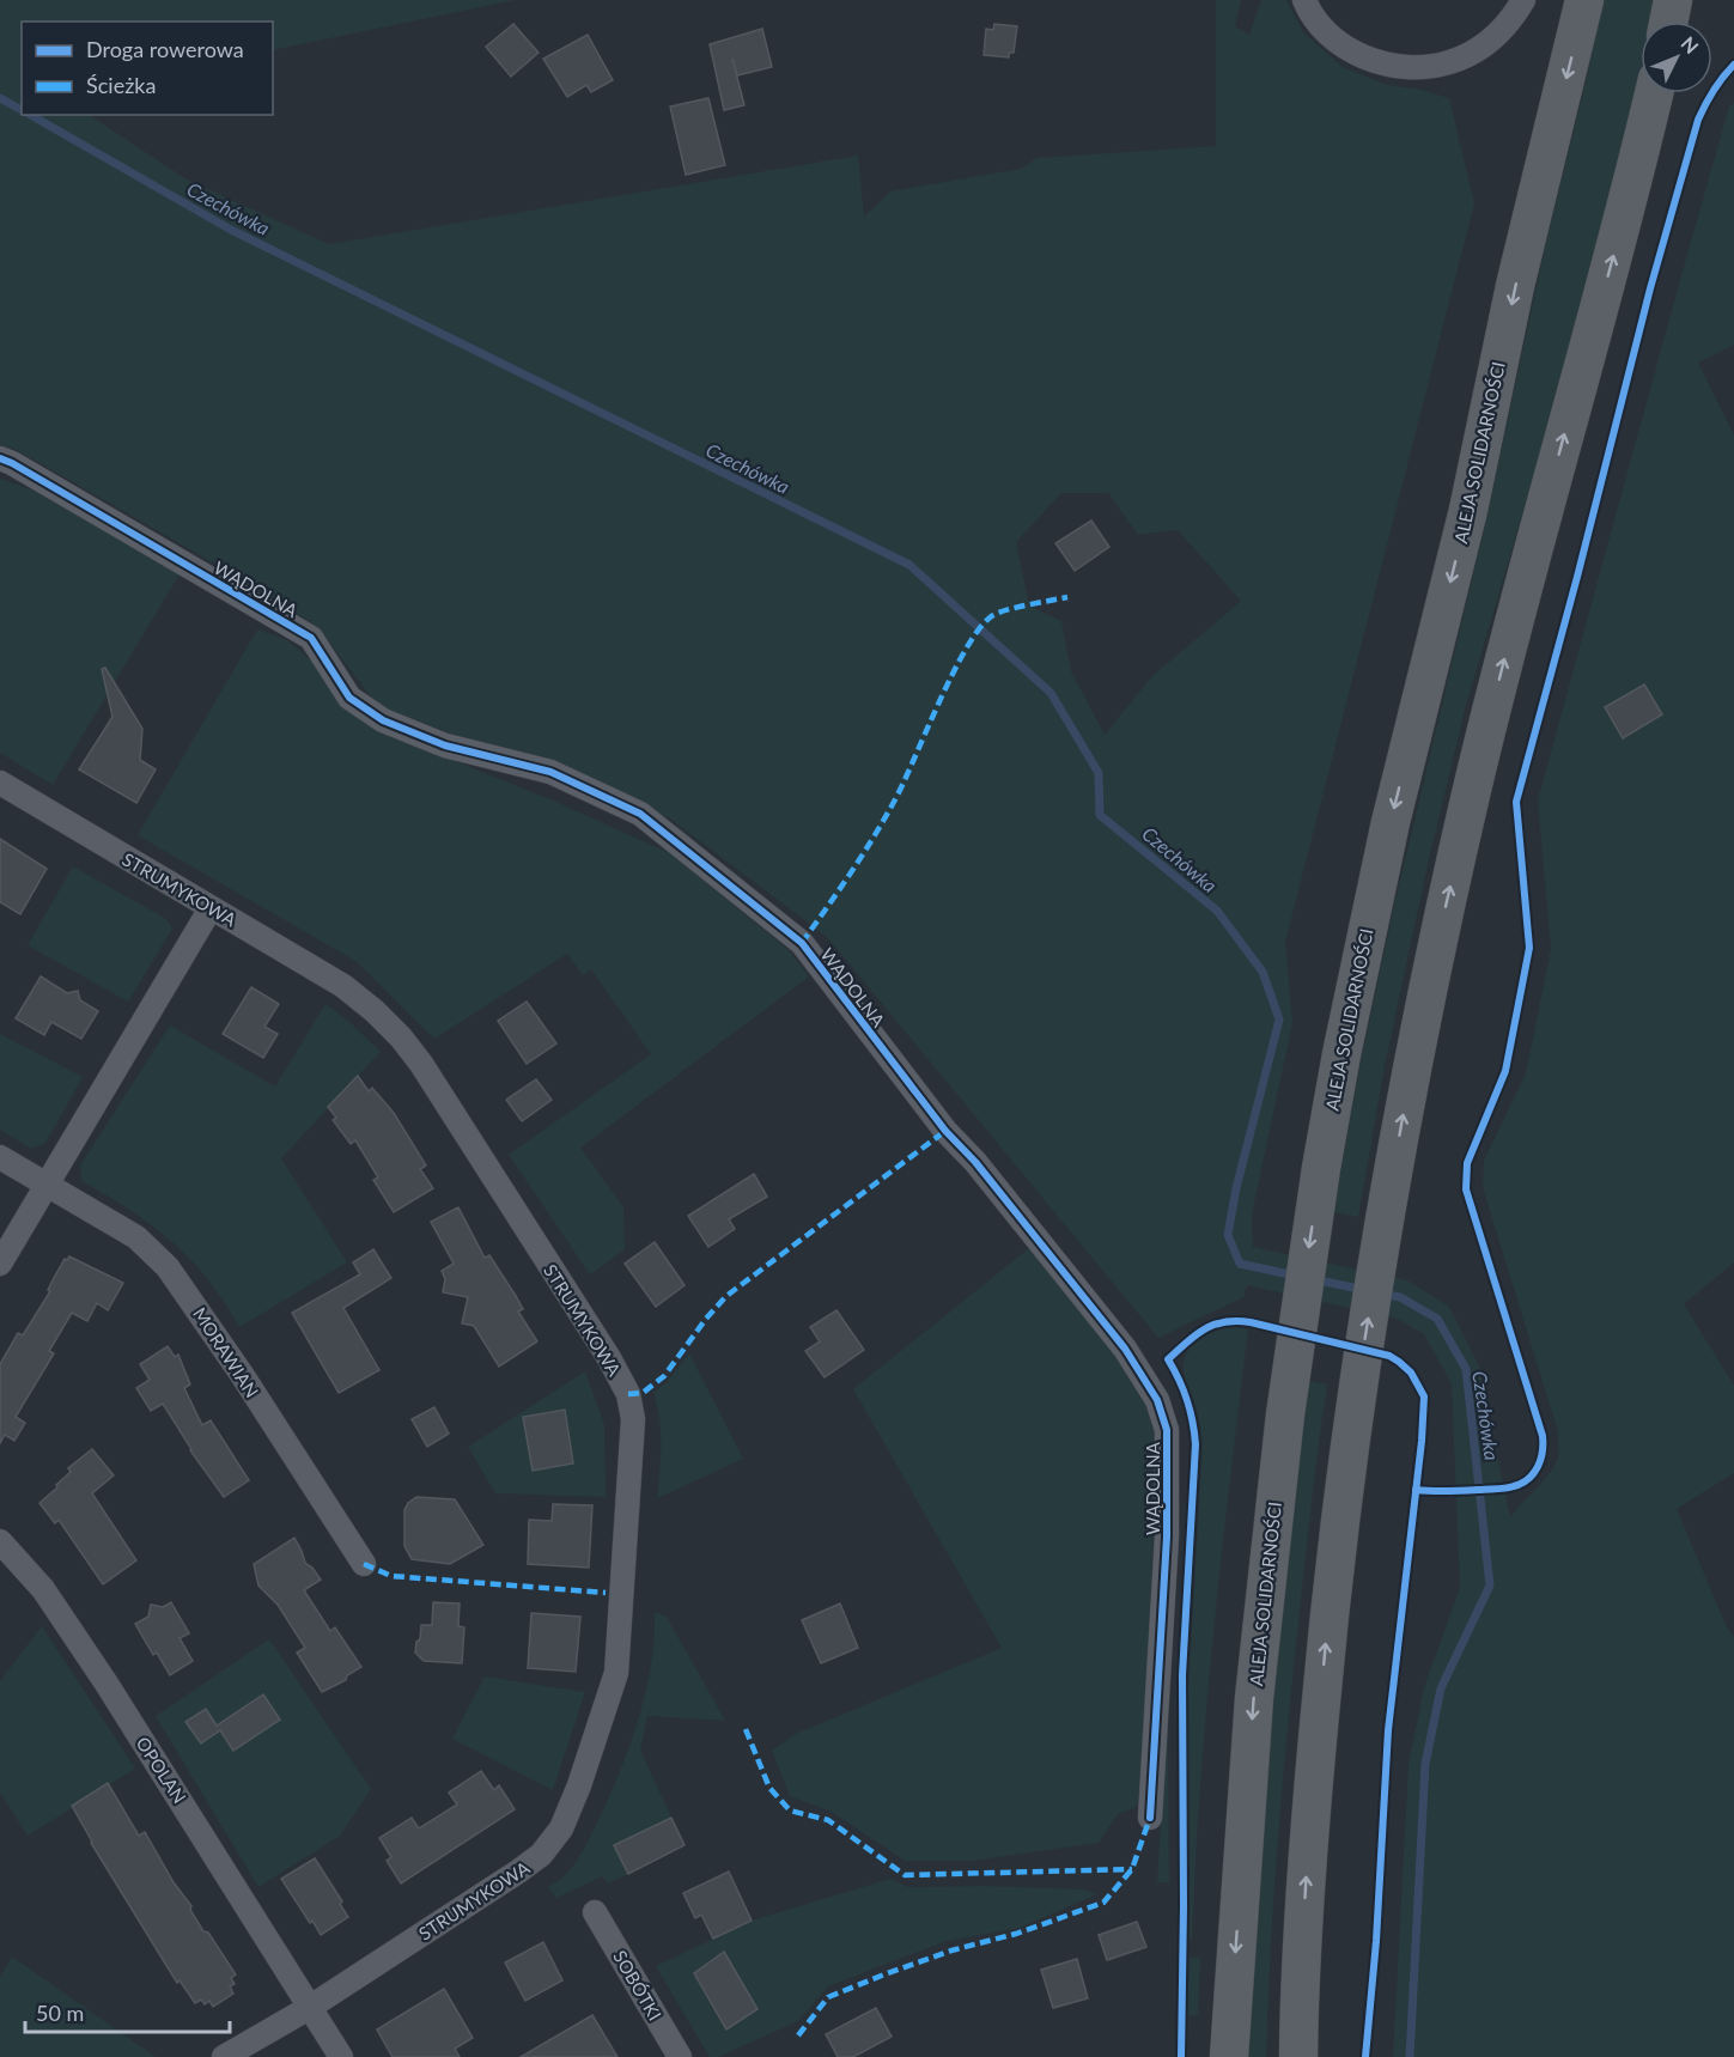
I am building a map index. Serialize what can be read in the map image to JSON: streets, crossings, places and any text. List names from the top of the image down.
{
  "streets": {
    "main road": ["ALEJA SOLIDARNOŚCI"],
    "street": [
      "WĄDOLNA",
      "STRUMYKOWA",
      "MORAWIAN",
      "OPOLAN",
      "SOBÓTKI"
    ]
  },
  "crossings": [
    ["STRUMYKOWA", "OPOLAN"]
  ],
  "water": ["Czechówka"],
  "legend": ["Droga rowerowa", "Ścieżka"],
  "scale_bar": "50 m",
  "north": "top right"
}
